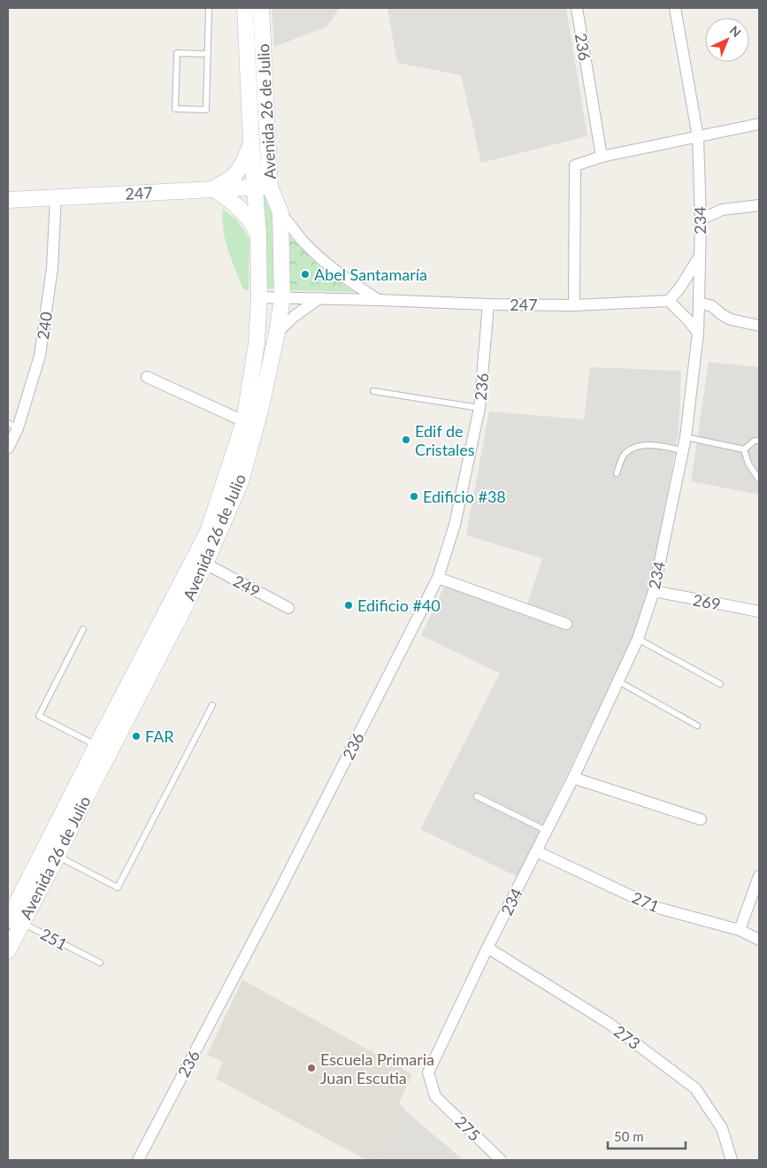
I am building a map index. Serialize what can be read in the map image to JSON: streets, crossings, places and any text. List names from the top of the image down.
{
  "streets": {
    "street": [
      "236",
      "Avenida 26 de Julio",
      "247",
      "234",
      "240",
      "249",
      "269",
      "271",
      "273",
      "275"
    ],
    "lane": ["251"]
  },
  "crossings": [
    ["236", "247"],
    ["Avenida 26 de Julio", "247"],
    ["Avenida 26 de Julio", "249"],
    ["Avenida 26 de Julio", "251"],
    ["247", "240"],
    ["234", "269"],
    ["234", "271"],
    ["234", "273"],
    ["234", "275"]
  ],
  "places": [
    "Abel Santamaría",
    "Edif de Cristales",
    "Edificio #38",
    "Edificio #40",
    "FAR",
    "Escuela Primaria Juan Escutia"
  ],
  "scale_bar": "50 m",
  "north": "top right"
}
